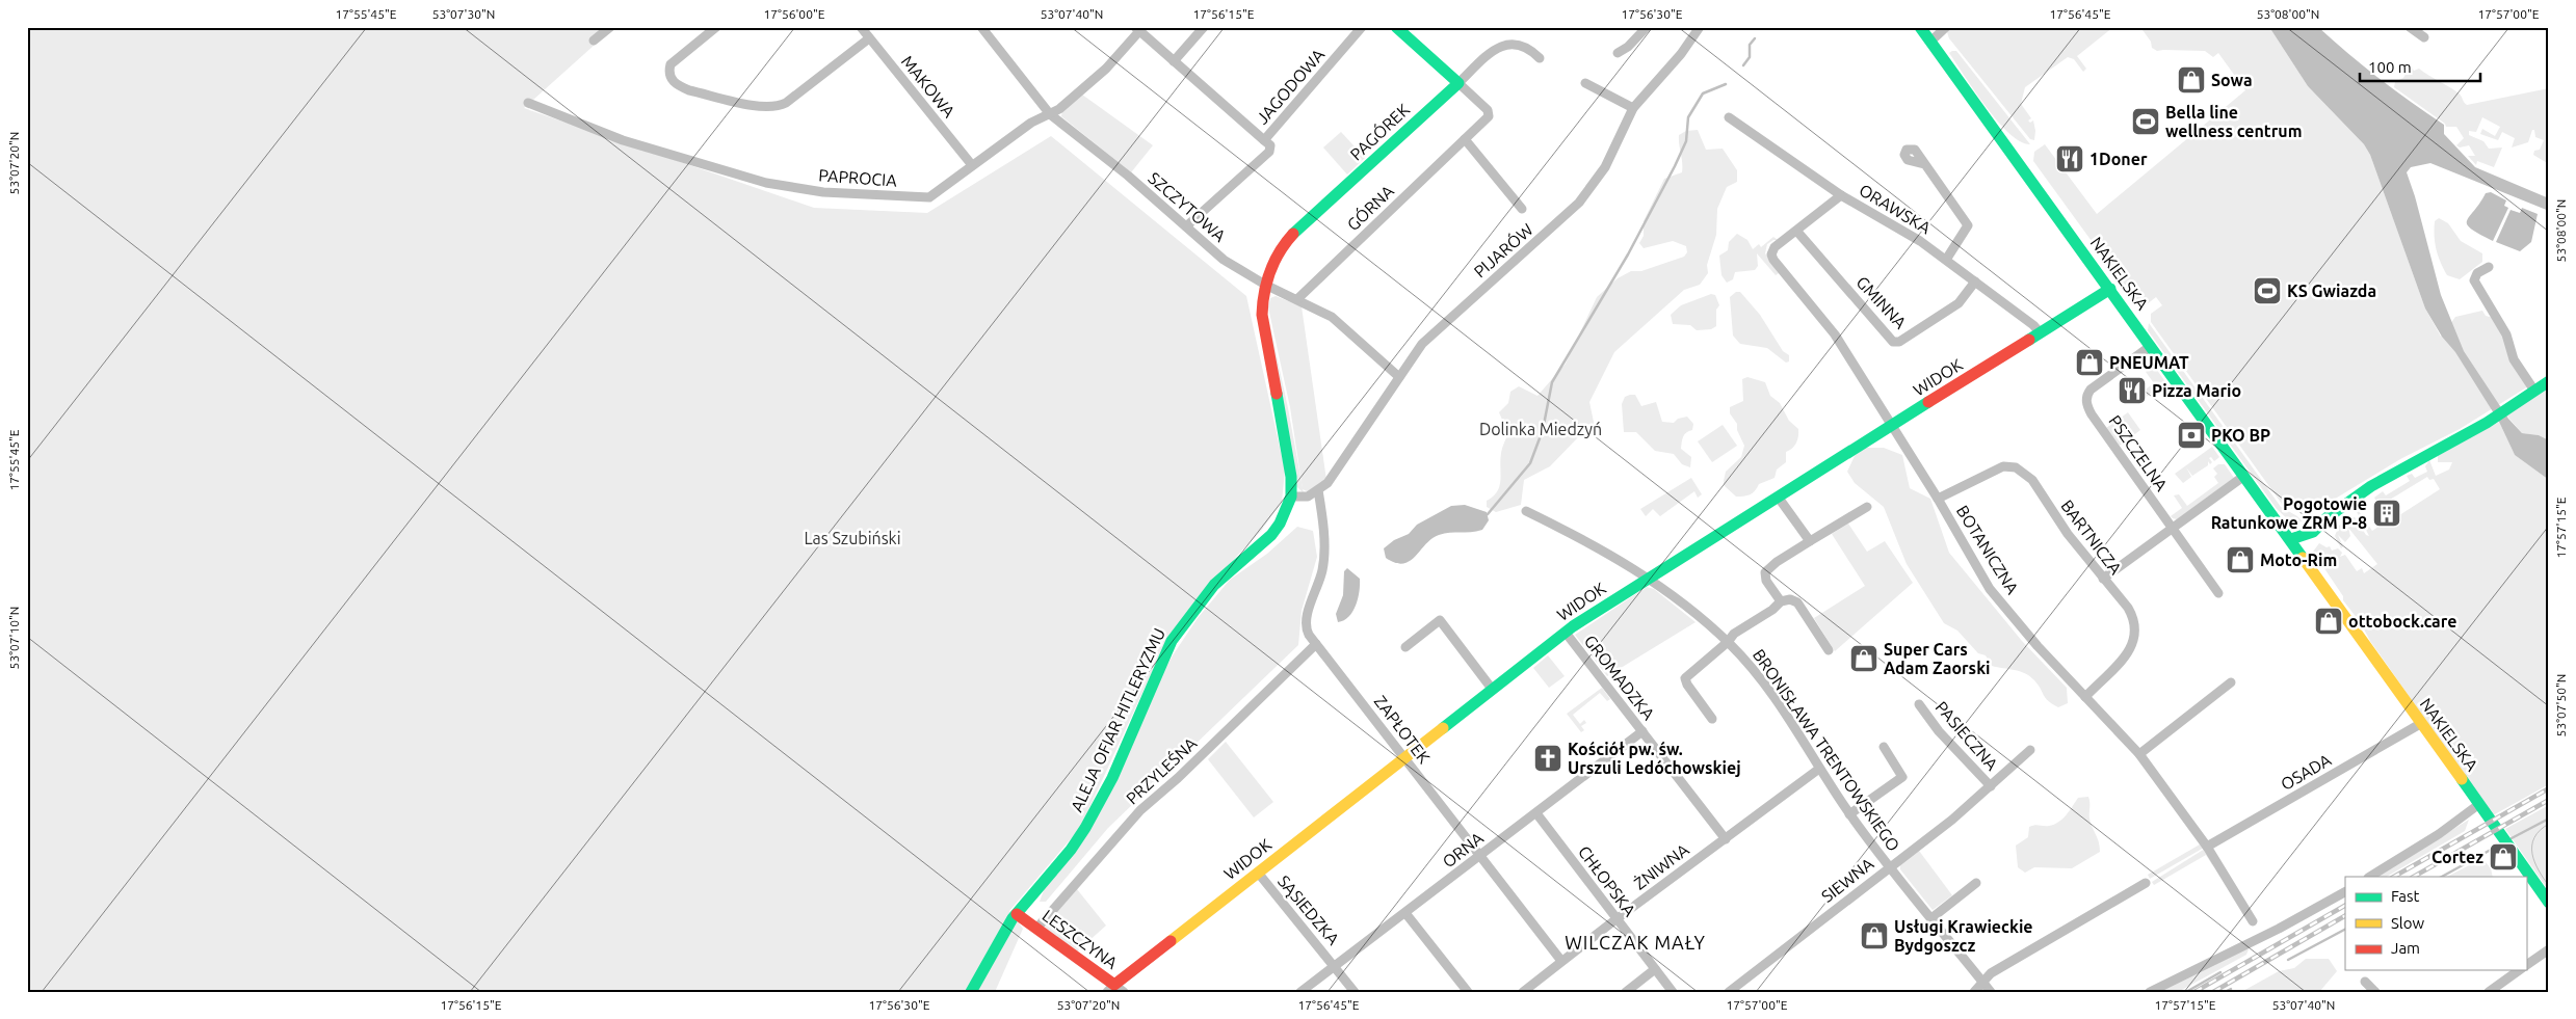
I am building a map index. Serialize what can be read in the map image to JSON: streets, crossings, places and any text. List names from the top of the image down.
{
  "streets": {
    "street": [
      "MAKOWA",
      "JAGODOWA",
      "PAGÓREK",
      "PAPROCIA",
      "SZCZYTOWA",
      "GÓRNA",
      "ORAWSKA",
      "PIJARÓW",
      "NAKIELSKA",
      "GMINNA",
      "WIDOK",
      "PSZCZELNA",
      "BARTNICZA",
      "BOTANICZNA",
      "GROMADZKA",
      "ALEJA OFIAR HITLERYZMU",
      "ZAPŁOTEK",
      "PASIECZNA",
      "BRONISŁAWA TRENTOWSKIEGO",
      "PRZYLEŚNA",
      "OSADA",
      "ORNA",
      "ŻNIWNA",
      "SIEWNA",
      "CHŁOPSKA",
      "SĄSIEDZKA",
      "LESZCZYNA"
    ]
  },
  "crossings": [
    ["MAKOWA", "PAPROCIA"],
    ["JAGODOWA", "SZCZYTOWA"],
    ["PAGÓREK", "SZCZYTOWA"],
    ["PAGÓREK", "GÓRNA"],
    ["PAGÓREK", "ALEJA OFIAR HITLERYZMU"],
    ["PAPROCIA", "SZCZYTOWA"],
    ["SZCZYTOWA", "GÓRNA"],
    ["SZCZYTOWA", "PIJARÓW"],
    ["SZCZYTOWA", "ALEJA OFIAR HITLERYZMU"],
    ["ORAWSKA", "GMINNA"],
    ["ORAWSKA", "WIDOK"],
    ["ORAWSKA", "BOTANICZNA"],
    ["PIJARÓW", "ZAPŁOTEK"],
    ["NAKIELSKA", "WIDOK"],
    ["NAKIELSKA", "PSZCZELNA"],
    ["NAKIELSKA", "OSADA"],
    ["GMINNA", "BOTANICZNA"],
    ["WIDOK", "BOTANICZNA"],
    ["WIDOK", "GROMADZKA"],
    ["WIDOK", "ZAPŁOTEK"],
    ["WIDOK", "BRONISŁAWA TRENTOWSKIEGO"],
    ["WIDOK", "SĄSIEDZKA"],
    ["WIDOK", "LESZCZYNA"],
    ["BARTNICZA", "BOTANICZNA"],
    ["BOTANICZNA", "OSADA"],
    ["GROMADZKA", "ORNA"],
    ["GROMADZKA", "ŻNIWNA"],
    ["ALEJA OFIAR HITLERYZMU", "LESZCZYNA"],
    ["ZAPŁOTEK", "PRZYLEŚNA"],
    ["ZAPŁOTEK", "ORNA"],
    ["ZAPŁOTEK", "ŻNIWNA"],
    ["PASIECZNA", "SIEWNA"],
    ["BRONISŁAWA TRENTOWSKIEGO", "ŻNIWNA"],
    ["BRONISŁAWA TRENTOWSKIEGO", "SIEWNA"],
    ["PRZYLEŚNA", "LESZCZYNA"],
    ["ORNA", "CHŁOPSKA"],
    ["ORNA", "SĄSIEDZKA"],
    ["ŻNIWNA", "CHŁOPSKA"]
  ],
  "districts": ["WILCZAK MAŁY"],
  "parks": ["Dolinka Miedzyń", "Las Szubiński"],
  "places": {
    "shop": [
      "Sowa",
      "PNEUMAT",
      "Moto-Rim",
      "ottobock.care",
      "Super Cars Adam Zaorski",
      "Cortez",
      "Usługi Krawieckie Bydgoszcz"
    ],
    "sports": ["Bella line wellness centrum", "KS Gwiazda"],
    "restaurant": ["1Doner", "Pizza Mario"],
    "bank": ["PKO BP"],
    "building": ["Pogotowie Ratunkowe ZRM P-8"],
    "church": ["Kościół pw. św. Urszuli Ledóchowskiej"]
  },
  "legend": ["Fast", "Slow", "Jam"],
  "scale_bar": "100 m",
  "coordinates": [
    "17°55'45\"E",
    "53°07'30\"N",
    "17°56'00\"E",
    "53°07'40\"N",
    "17°56'15\"E",
    "17°56'30\"E",
    "17°56'45\"E",
    "53°08'00\"N",
    "17°57'00\"E",
    "53°07'20\"N",
    "17°57'15\"E",
    "53°07'10\"N",
    "53°07'50\"N"
  ]
}
